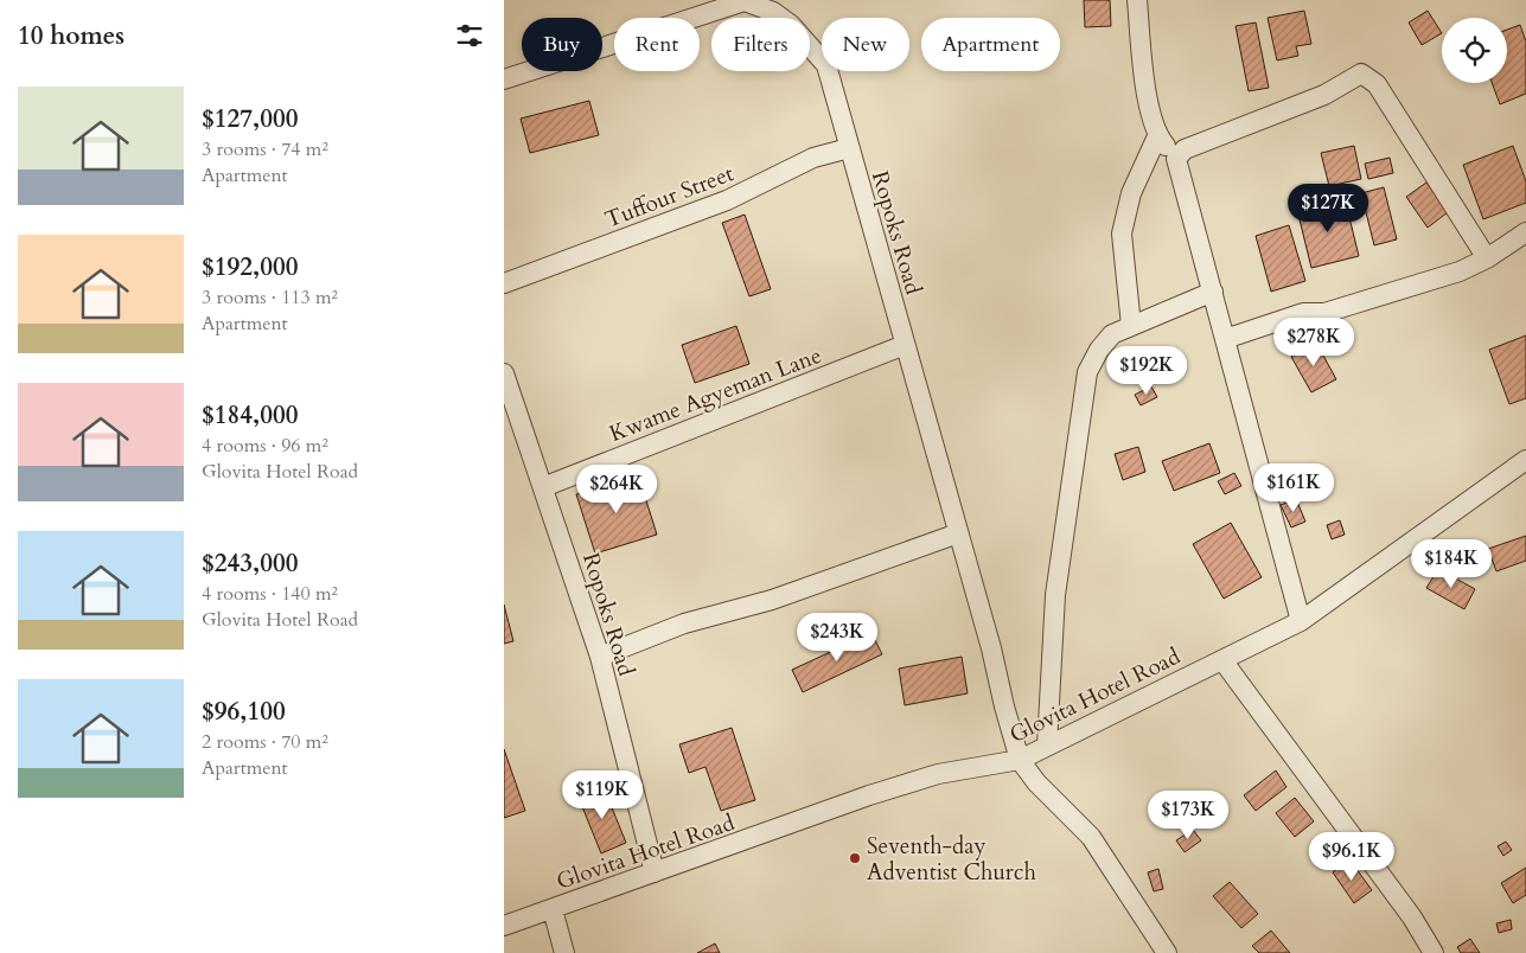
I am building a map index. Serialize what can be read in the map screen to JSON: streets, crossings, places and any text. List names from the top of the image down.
{
  "streets": {
    "street": [
      "Tuffour Street",
      "Ropoks Road",
      "Kwame Agyeman Lane",
      "Glovita Hotel Road"
    ]
  },
  "crossings": [
    ["Tuffour Street", "Ropoks Road"],
    ["Ropoks Road", "Kwame Agyeman Lane"],
    ["Ropoks Road", "Glovita Hotel Road"]
  ],
  "places": ["Seventh-day Adventist Church"],
  "page": {
    "heading": "10 homes",
    "chip": [
      "Buy",
      "Rent",
      "Filters",
      "New",
      "Apartment"
    ],
    "list": [
      {
        "name": "$127,000",
        "note": "3 rooms · 74 m² · Apartment"
      },
      {
        "name": "$192,000",
        "note": "3 rooms · 113 m² · Apartment"
      },
      {
        "name": "$184,000",
        "note": "4 rooms · 96 m² · Glovita Hotel Road"
      },
      {
        "name": "$243,000",
        "note": "4 rooms · 140 m² · Glovita Hotel Road"
      },
      {
        "name": "$96,100",
        "note": "2 rooms · 70 m² · Apartment"
      }
    ],
    "price": [
      "$127K",
      "$278K",
      "$192K",
      "$161K",
      "$264K",
      "$184K",
      "$243K",
      "$119K",
      "$173K",
      "$96.1K"
    ]
  }
}
